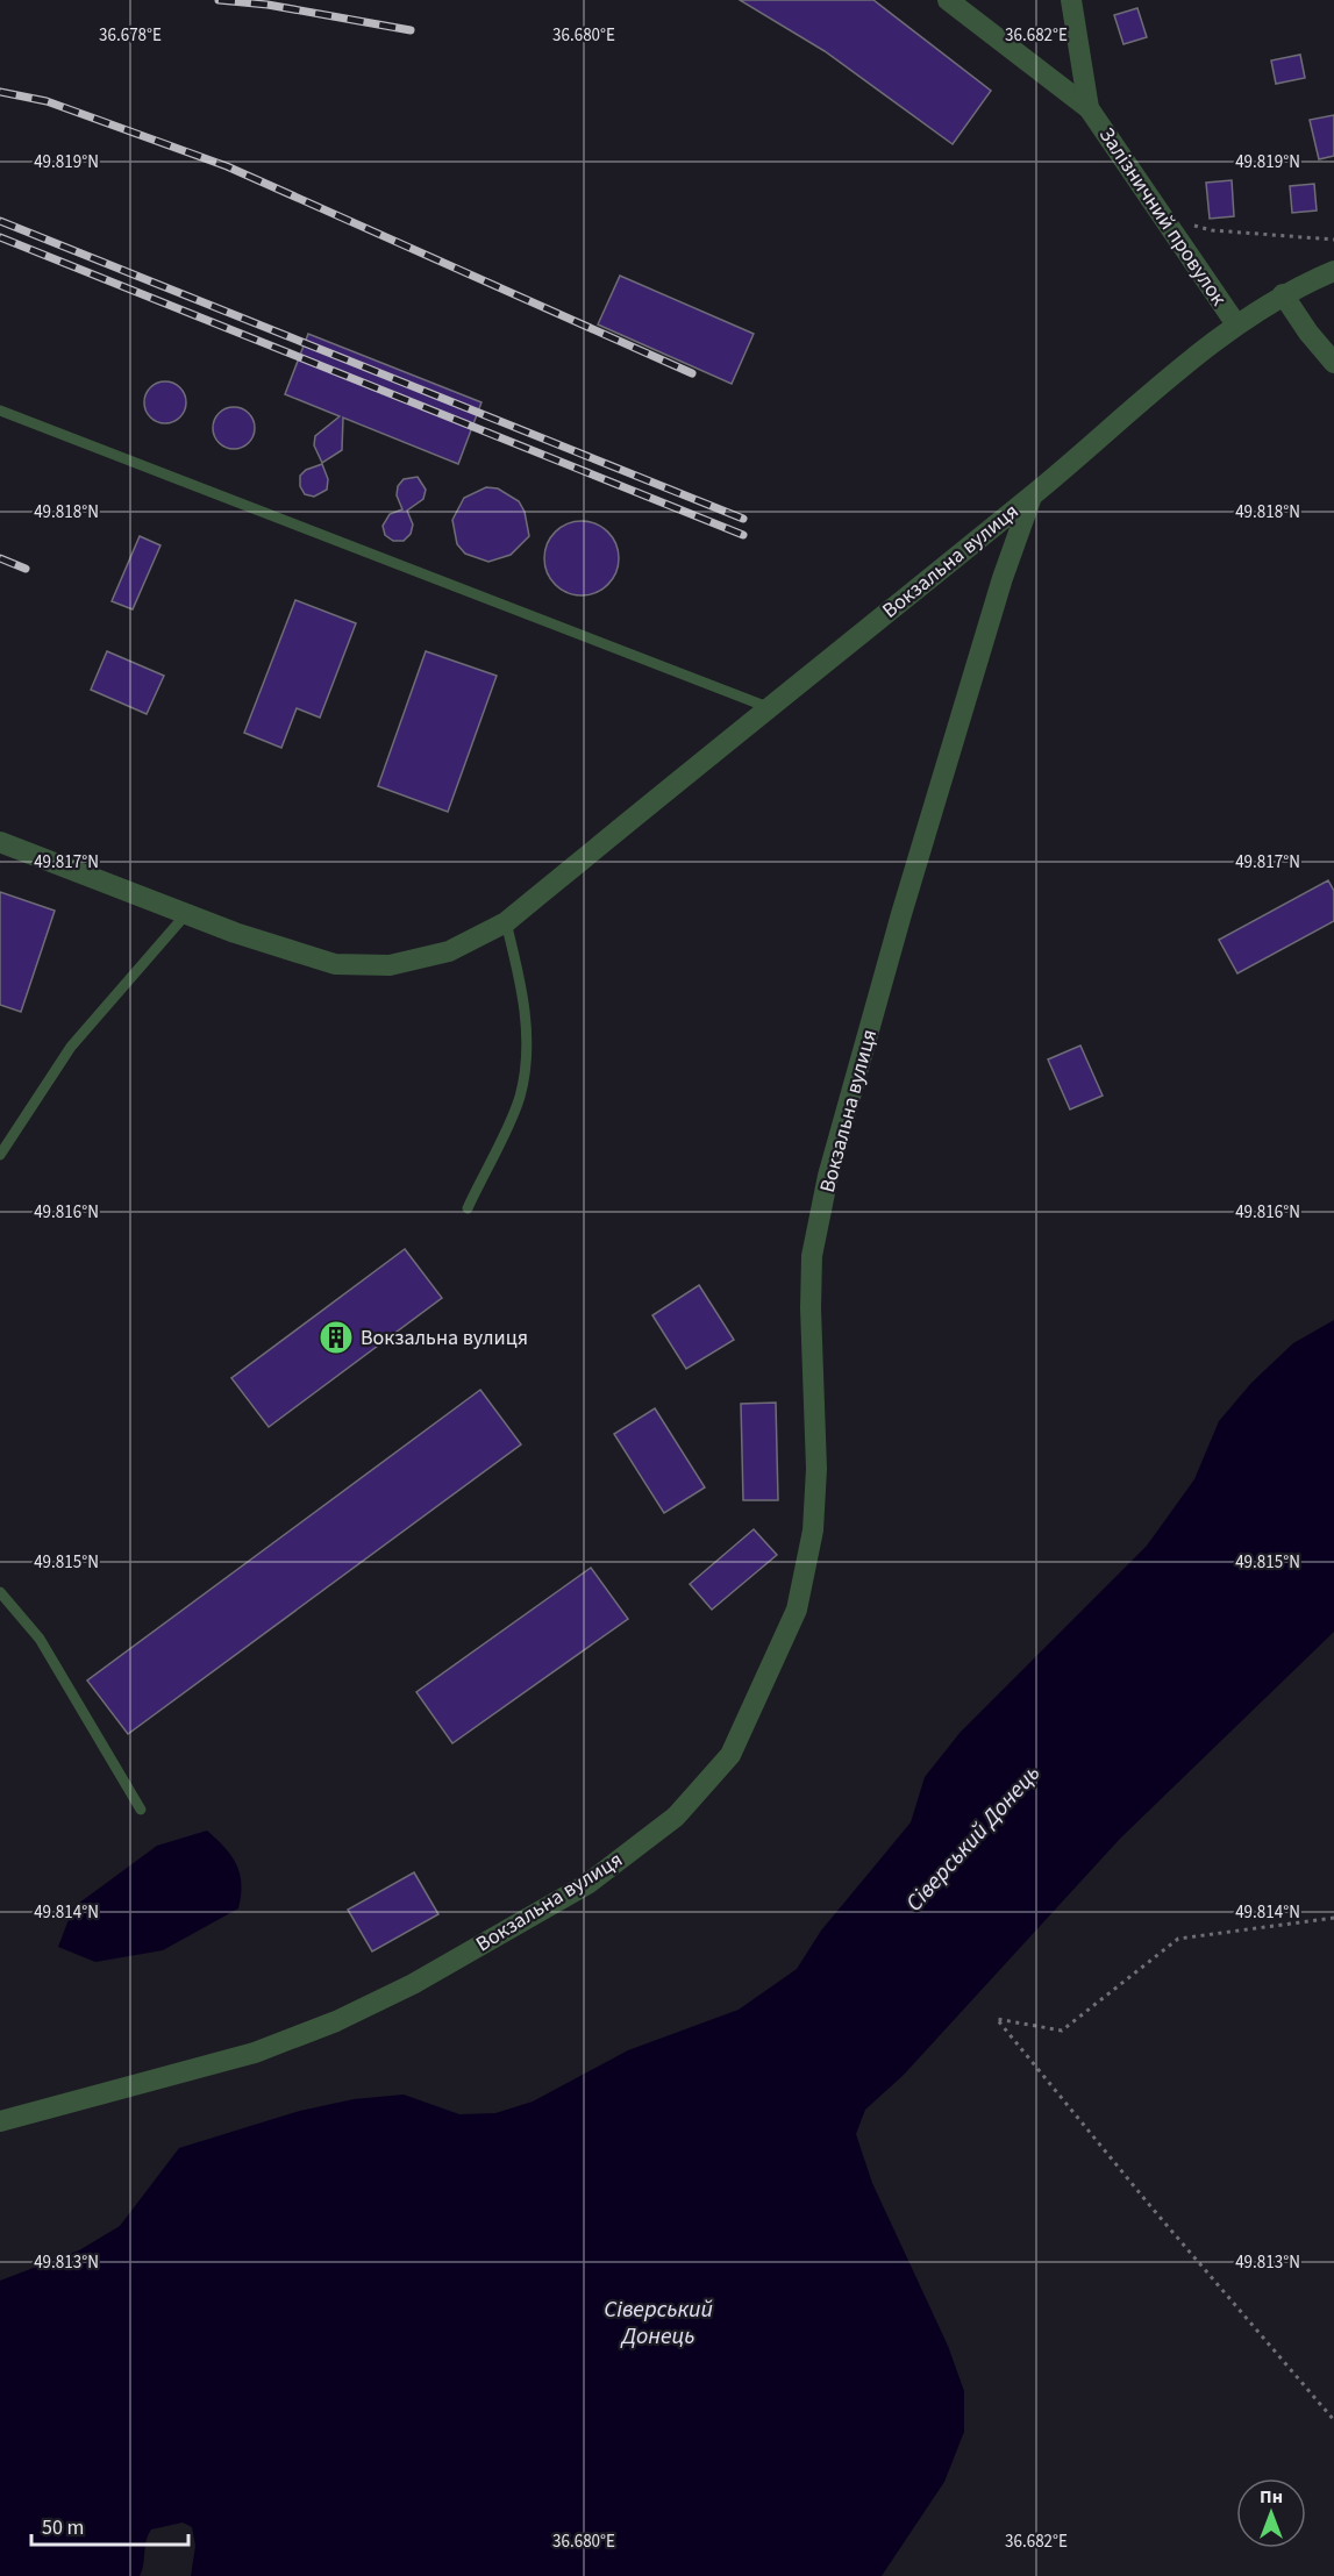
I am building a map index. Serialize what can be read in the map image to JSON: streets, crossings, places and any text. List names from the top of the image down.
{
  "streets": {
    "street": ["Залізничний провулок", "Вокзальна вулиця"]
  },
  "crossings": [
    ["Залізничний провулок", "Вокзальна вулиця"]
  ],
  "water": ["Сіверський Донець"],
  "places": {
    "building": ["Вокзальна вулиця"]
  },
  "scale_bar": "50 m",
  "north": "top",
  "coordinates": [
    "36.678°E",
    "36.680°E",
    "36.682°E",
    "49.819°N",
    "49.818°N",
    "49.817°N",
    "49.816°N",
    "49.815°N",
    "49.814°N",
    "49.813°N"
  ]
}
